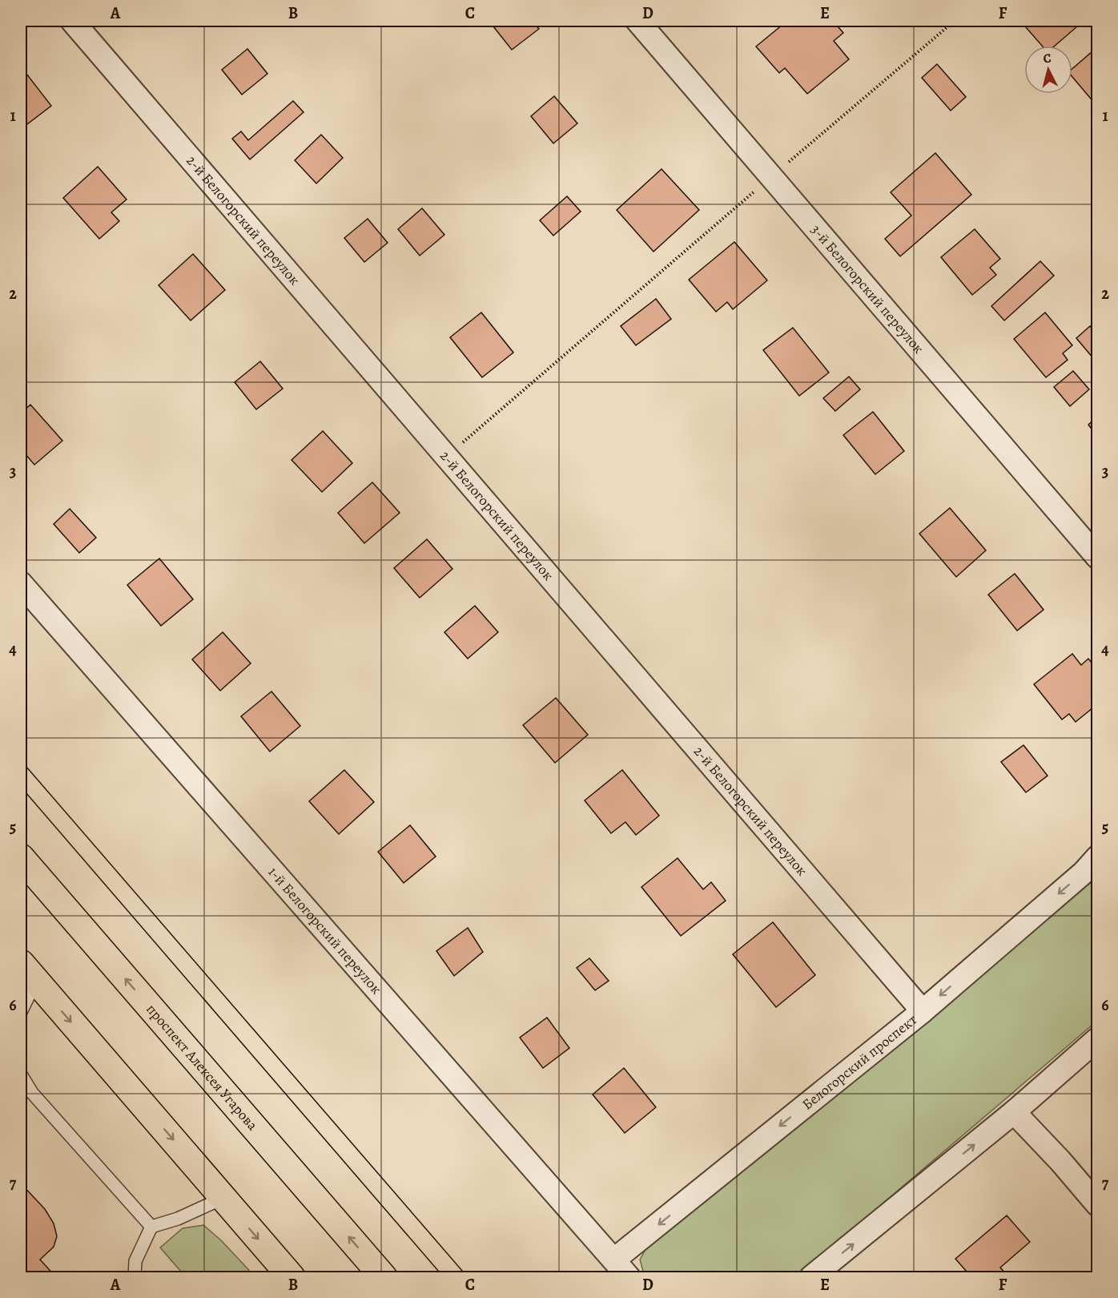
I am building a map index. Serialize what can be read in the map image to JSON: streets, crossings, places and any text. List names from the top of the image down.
{
  "streets": {
    "main road": ["проспект Алексея Угарова"],
    "street": [
      "2-й Белогорский переулок",
      "3-й Белогорский переулок",
      "1-й Белогорский переулок",
      "Белогорский проспект"
    ]
  },
  "crossings": [
    ["2-й Белогорский переулок", "Белогорский проспект"],
    ["1-й Белогорский переулок", "Белогорский проспект"]
  ],
  "north": "top",
  "grid": {
    "columns": [
      "A",
      "B",
      "C",
      "D",
      "E",
      "F"
    ],
    "rows": [
      "1",
      "2",
      "3",
      "4",
      "5",
      "6",
      "7"
    ]
  }
}
